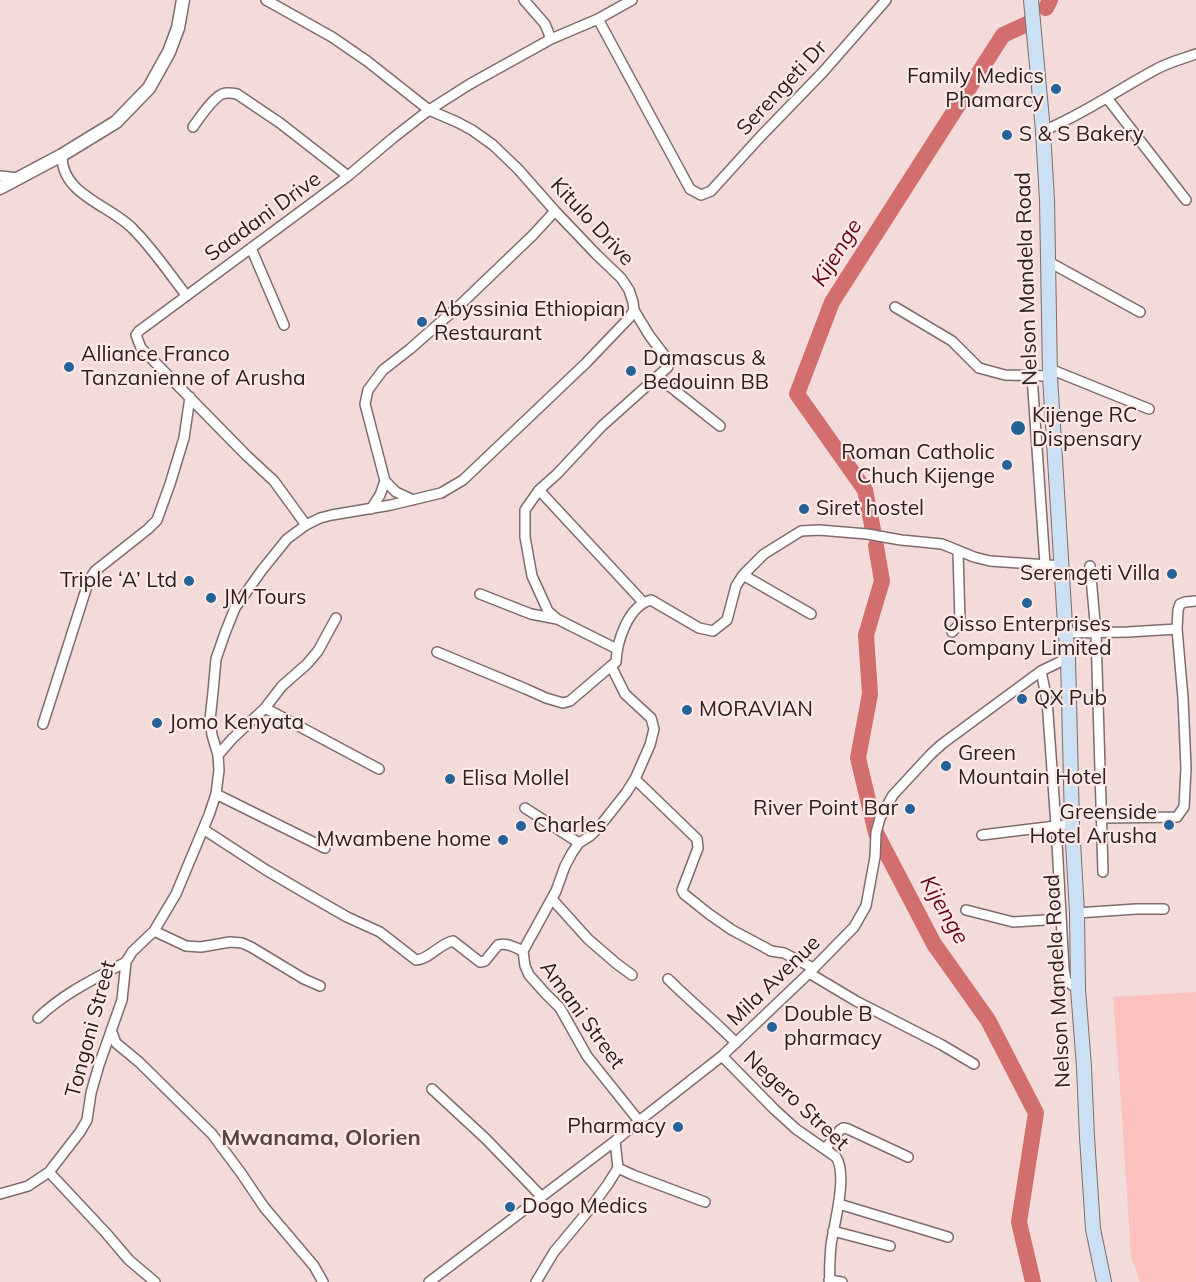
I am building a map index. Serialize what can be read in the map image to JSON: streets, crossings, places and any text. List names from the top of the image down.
{
  "streets": {
    "main road": ["Nelson Mandela Road"],
    "street": [
      "Serengeti Dr",
      "Saadani Drive",
      "Kitulo Drive",
      "Mila Avenue",
      "Amani Street",
      "Tongoni Street",
      "Negero Street"
    ]
  },
  "crossings": [
    ["Serengeti Dr", "Saadani Drive"],
    ["Saadani Drive", "Kitulo Drive"],
    ["Saadani Drive", "Tongoni Street"],
    ["Nelson Mandela Road", "Mila Avenue"],
    ["Mila Avenue", "Amani Street"],
    ["Mila Avenue", "Negero Street"]
  ],
  "districts": ["Mwanama, Olorien"],
  "water": ["Kijenge"],
  "places": [
    "Family Medics Phamarcy",
    "S & S Bakery",
    "Abyssinia Ethiopian Restaurant",
    "Alliance Franco Tanzanienne of Arusha",
    "Damascus & Bedouinn BB",
    "Kijenge RC Dispensary",
    "Roman Catholic Chuch Kijenge",
    "Siret hostel",
    "Serengeti Villa",
    "Triple ‘A’ Ltd",
    "JM Tours",
    "Oisso Enterprises Company Limited",
    "QX Pub",
    "MORAVIAN",
    "Jomo Kenyata",
    "Green Mountain Hotel",
    "Elisa Mollel",
    "River Point Bar",
    "Greenside Hotel Arusha",
    "Charles",
    "Mwambene home",
    "Double B pharmacy",
    "Pharmacy",
    "Dogo Medics"
  ]
}
